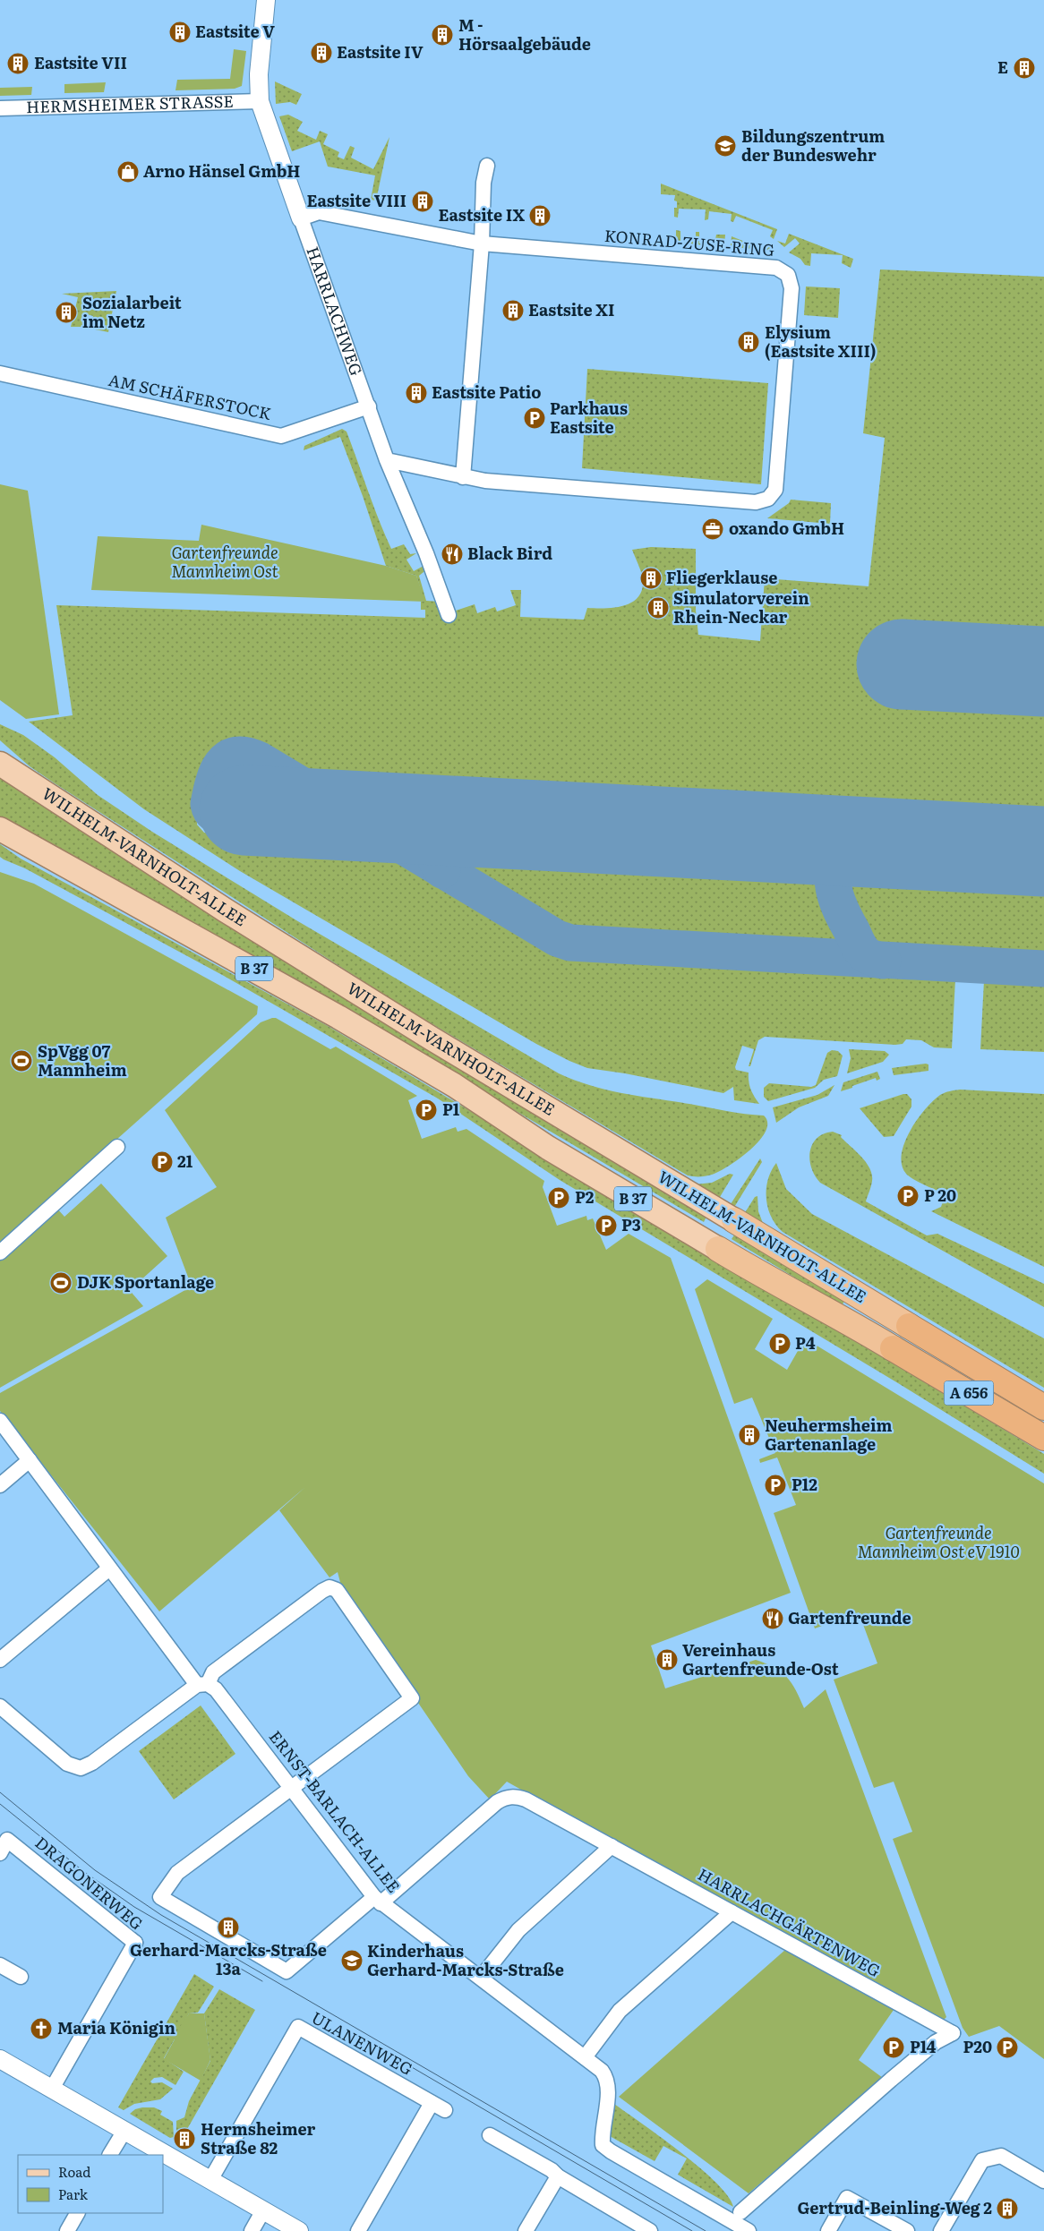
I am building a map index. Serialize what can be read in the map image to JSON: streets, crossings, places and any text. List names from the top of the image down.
{
  "streets": {
    "highway": ["WILHELM-VARNHOLT-ALLEE", "B 37", "A 656"],
    "street": [
      "HERMSHEIMER STRASSE",
      "KONRAD-ZUSE-RING",
      "HARRLACHWEG",
      "AM SCHÄFERSTOCK",
      "ERNST-BARLACH-ALLEE",
      "DRAGONERWEG",
      "HARRLACHGÄRTENWEG",
      "ULANENWEG"
    ]
  },
  "crossings": [
    ["HERMSHEIMER STRASSE", "HARRLACHWEG"],
    ["KONRAD-ZUSE-RING", "HARRLACHWEG"],
    ["HARRLACHWEG", "AM SCHÄFERSTOCK"],
    ["WILHELM-VARNHOLT-ALLEE", "A 656"],
    ["ERNST-BARLACH-ALLEE", "HARRLACHGÄRTENWEG"]
  ],
  "parks": ["Gartenfreunde Mannheim Ost", "Gartenfreunde Mannheim Ost eV 1910"],
  "places": {
    "building": [
      "Eastsite V",
      "M - Hörsaalgebäude",
      "Eastsite IV",
      "Eastsite VII",
      "E",
      "Eastsite VIII",
      "Eastsite IX",
      "Eastsite XI",
      "Sozialarbeit im Netz",
      "Elysium (Eastsite XIII)",
      "Eastsite Patio",
      "Fliegerklause",
      "Simulatorverein Rhein-Neckar",
      "Neuhermsheim Gartenanlage",
      "Vereinhaus Gartenfreunde-Ost",
      "Gerhard-Marcks-Straße 13a",
      "Hermsheimer Straße 82",
      "Gertrud-Beinling-Weg 2"
    ],
    "school or university": ["Bildungszentrum der Bundeswehr", "Kinderhaus Gerhard-Marcks-Straße"],
    "shop": ["Arno Hänsel GmbH"],
    "parking": [
      "Parkhaus Eastsite",
      "P1",
      "21",
      "P 20",
      "P2",
      "P3",
      "P4",
      "P12",
      "P14",
      "P20"
    ],
    "office": ["oxando GmbH"],
    "restaurant": ["Black Bird", "Gartenfreunde"],
    "sports": ["SpVgg 07 Mannheim", "DJK Sportanlage"],
    "church": ["Maria Königin"]
  },
  "legend": ["Road", "Park"]
}
